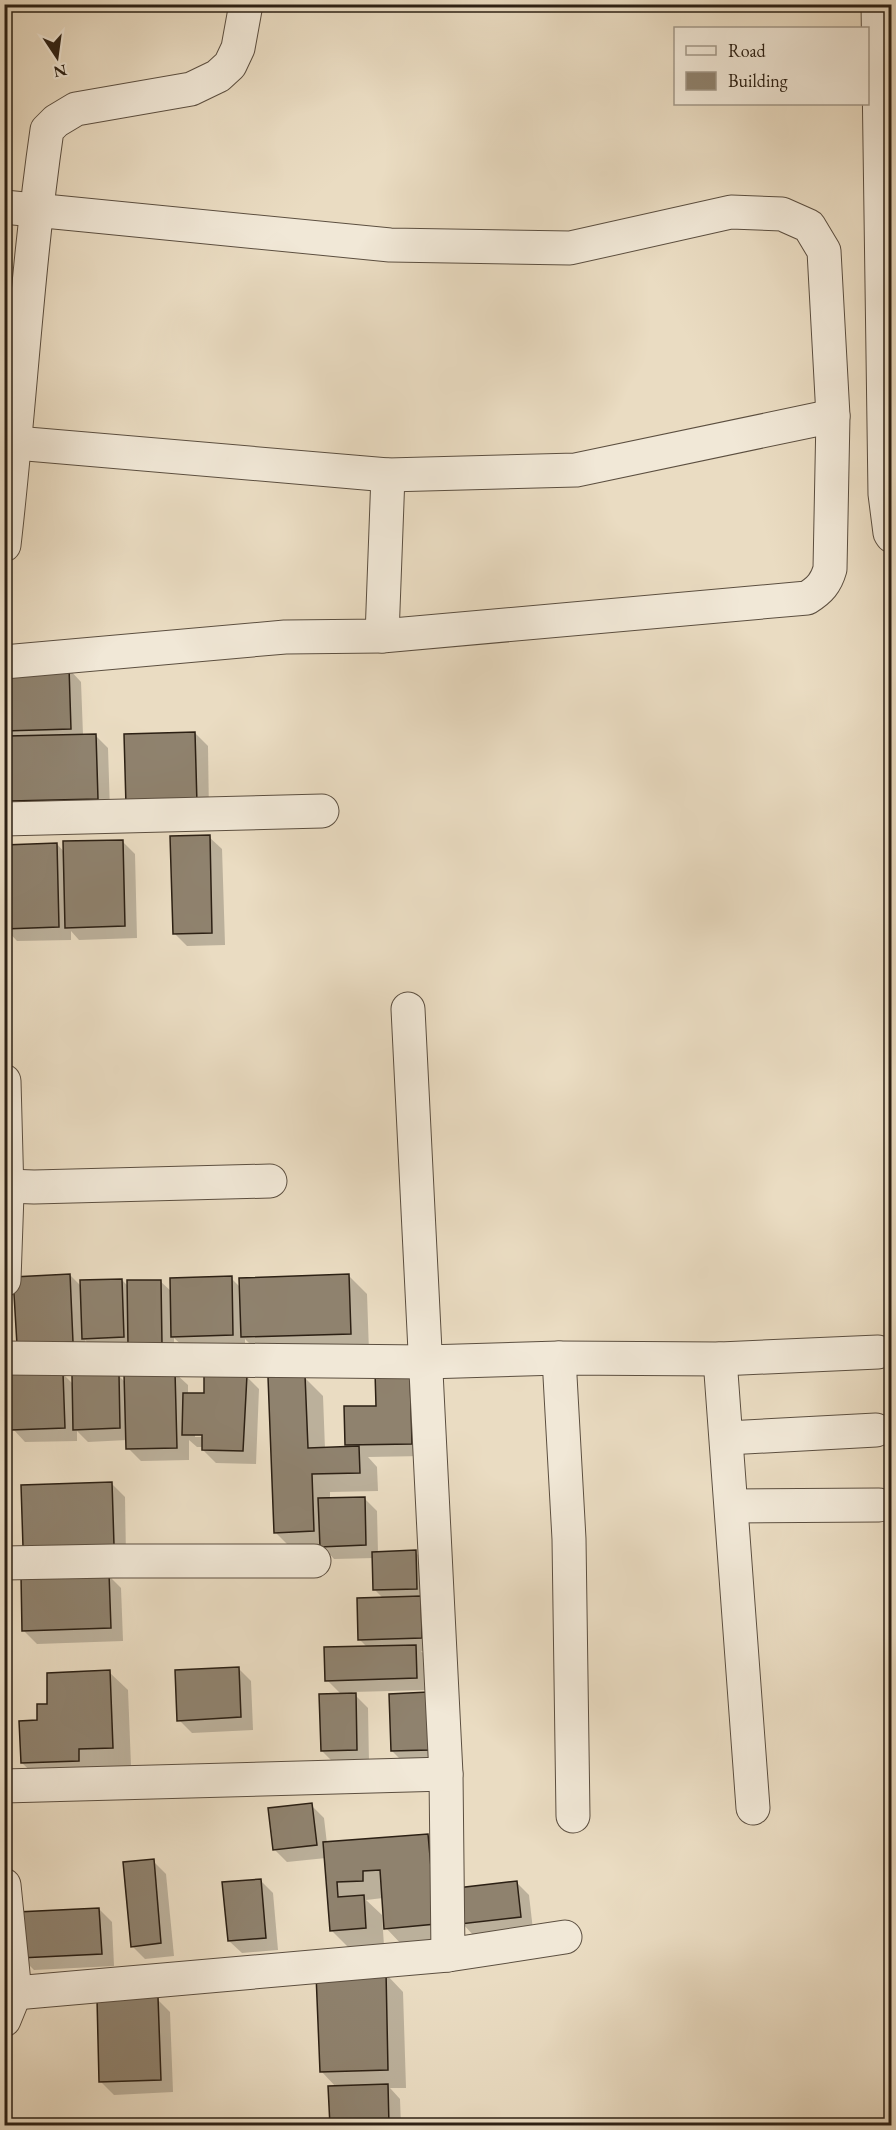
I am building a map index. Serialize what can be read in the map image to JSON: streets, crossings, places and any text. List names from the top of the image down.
{
  "legend": ["Road", "Building"],
  "north": "bottom"
}
